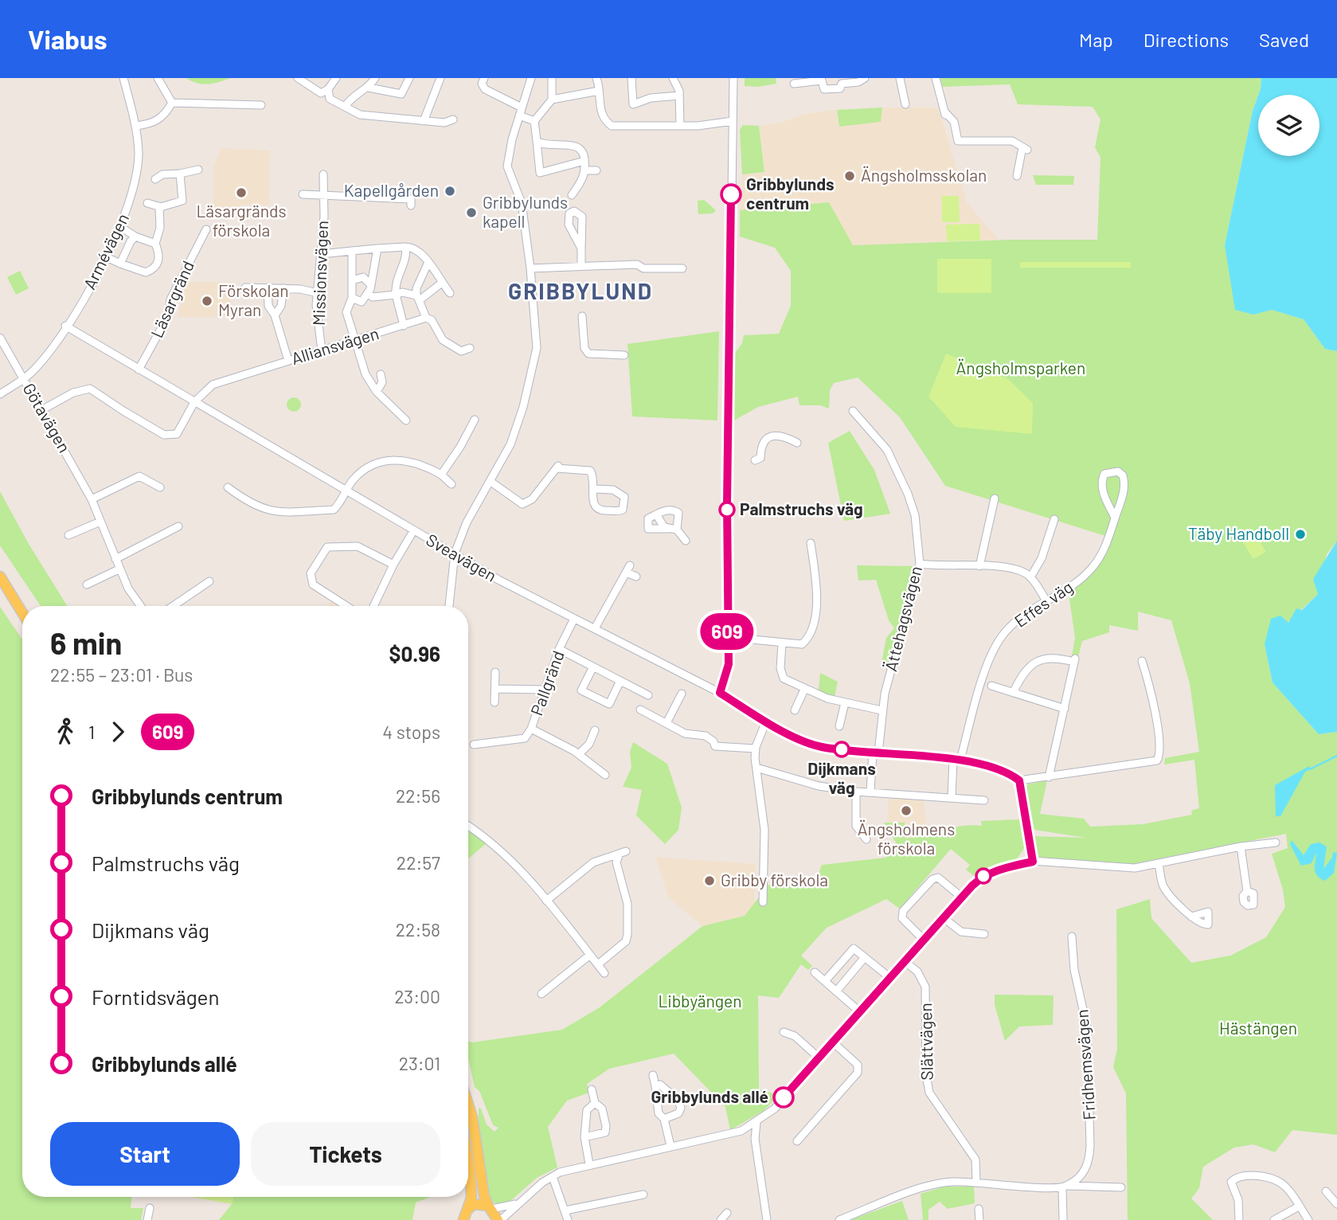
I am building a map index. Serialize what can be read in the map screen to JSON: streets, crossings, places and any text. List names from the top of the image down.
{
  "streets": {
    "street": [
      "Armévägen",
      "Missionsvägen",
      "Läsargränd",
      "Alliansvägen",
      "Götavägen",
      "Sveavägen",
      "Effes väg",
      "Ättehagsvägen",
      "Pallgränd",
      "Slättvägen",
      "Fridhemsvägen"
    ]
  },
  "crossings": [
    ["Armévägen", "Götavägen"],
    ["Armévägen", "Sveavägen"],
    ["Missionsvägen", "Alliansvägen"],
    ["Läsargränd", "Sveavägen"],
    ["Alliansvägen", "Götavägen"],
    ["Alliansvägen", "Sveavägen"],
    ["Sveavägen", "Effes väg"],
    ["Sveavägen", "Ättehagsvägen"],
    ["Sveavägen", "Pallgränd"]
  ],
  "districts": ["GRIBBYLUND"],
  "parks": ["Ängsholmsparken", "Libbyängen", "Hästängen"],
  "places": [
    "Ängsholmsskolan",
    "Kapellgården",
    "Läsargränds förskola",
    "Gribbylunds centrum",
    "Gribbylunds kapell",
    "Förskolan Myran",
    "Palmstruchs väg",
    "Täby Handboll",
    "Dijkmans väg",
    "Ängsholmens förskola",
    "Gribby förskola",
    "Gribbylunds allé"
  ],
  "lines": ["bus line 609"],
  "page": {
    "header": "Viabus",
    "nav": ["Map", "Directions", "Saved"],
    "on_map": "609",
    "heading": ["6 min", "22:55 – 23:01 · Bus", "$0.96"],
    "legs": ["1", "609", "4 stops"],
    "list": [
      {
        "name": "Gribbylunds centrum",
        "value": "22:56"
      },
      {
        "name": "Palmstruchs väg",
        "value": "22:57"
      },
      {
        "name": "Dijkmans väg",
        "value": "22:58"
      },
      {
        "name": "Forntidsvägen",
        "value": "23:00"
      },
      {
        "name": "Gribbylunds allé",
        "value": "23:01"
      }
    ],
    "buttons": ["Start", "Tickets"]
  }
}
